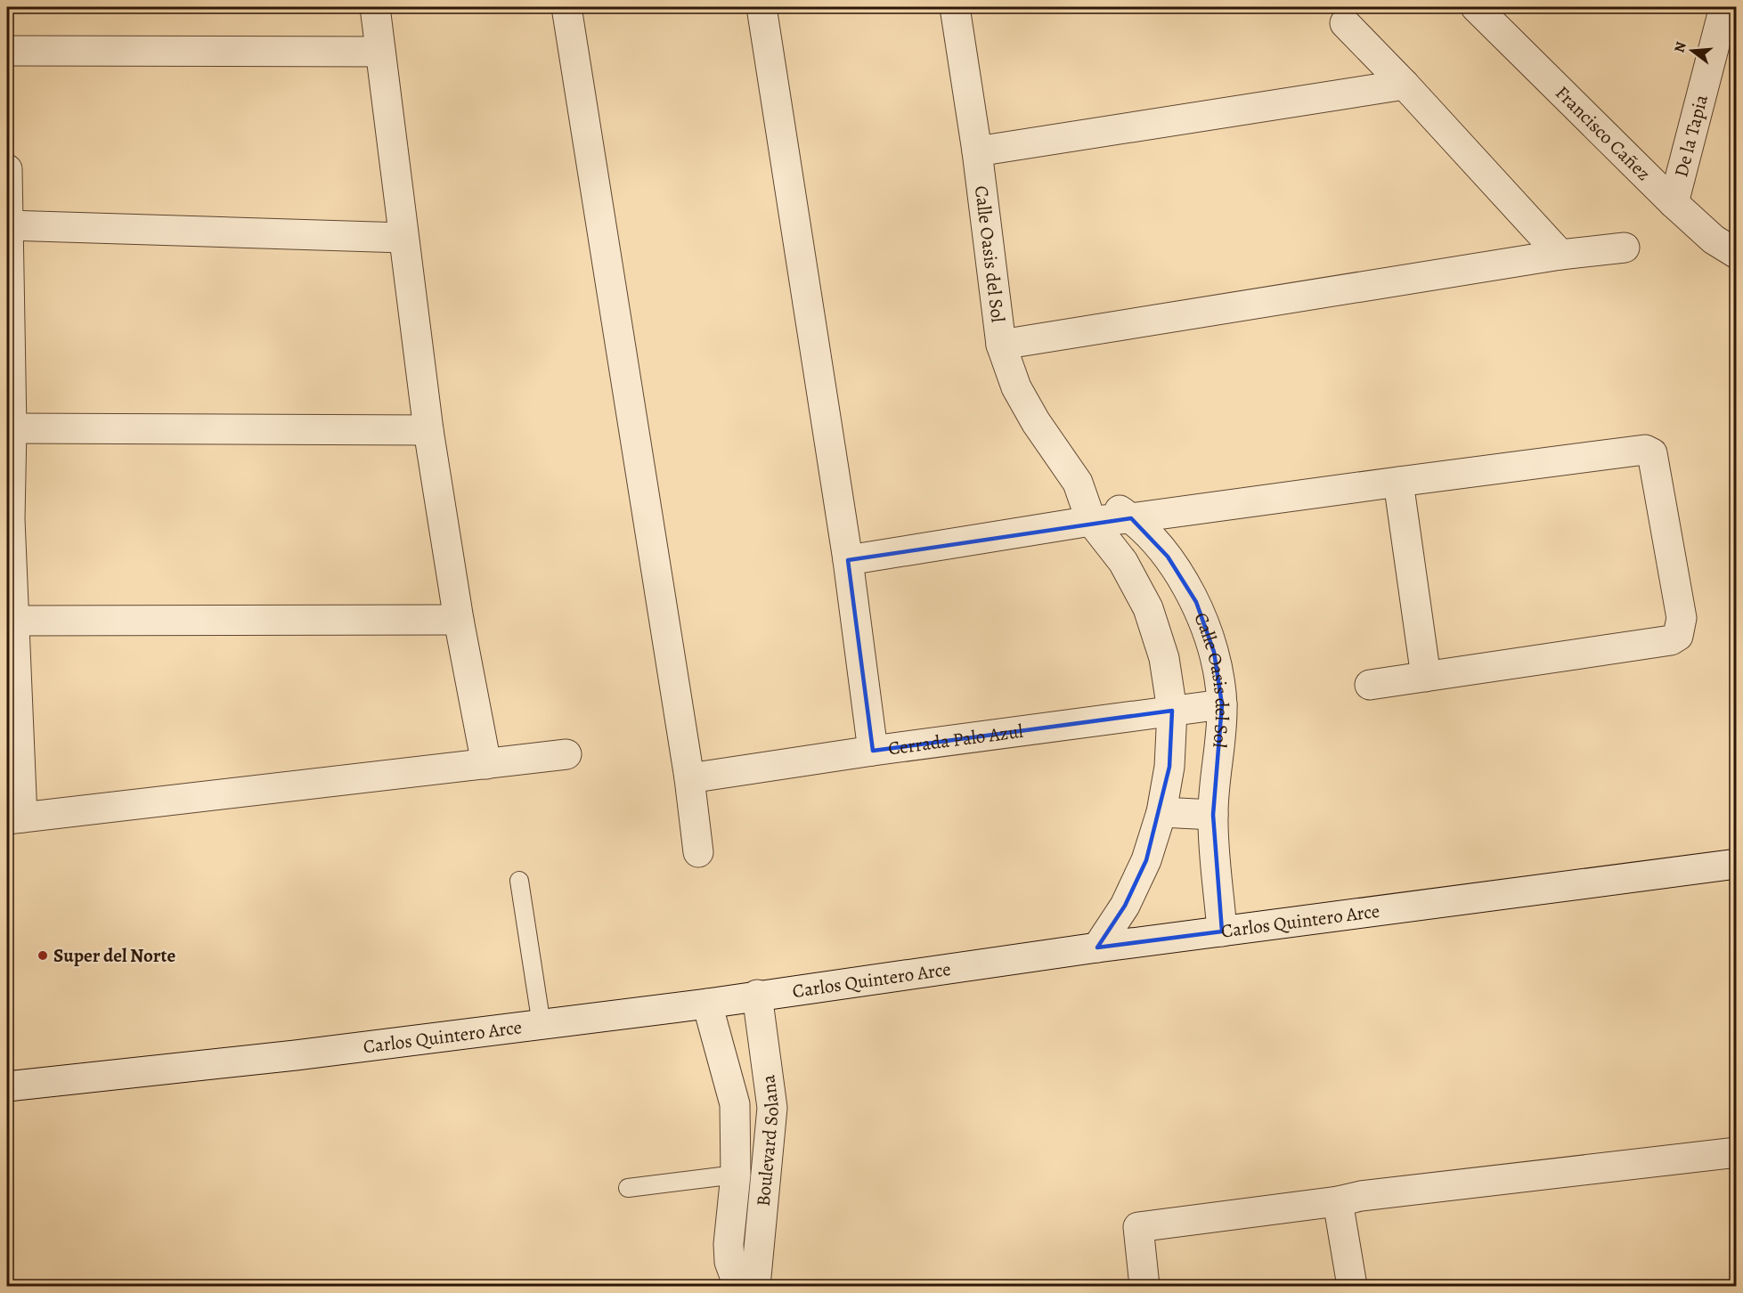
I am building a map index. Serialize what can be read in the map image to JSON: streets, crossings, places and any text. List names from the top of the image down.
{
  "streets": {
    "street": [
      "Francisco Cañez",
      "De la Tapia",
      "Calle Oasis del Sol",
      "Cerrada Palo Azul",
      "Carlos Quintero Arce",
      "Boulevard Solana"
    ]
  },
  "crossings": [
    ["Francisco Cañez", "De la Tapia"],
    ["Calle Oasis del Sol", "Cerrada Palo Azul"],
    ["Calle Oasis del Sol", "Carlos Quintero Arce"],
    ["Carlos Quintero Arce", "Boulevard Solana"]
  ],
  "places": ["Super del Norte"],
  "north": "left"
}
